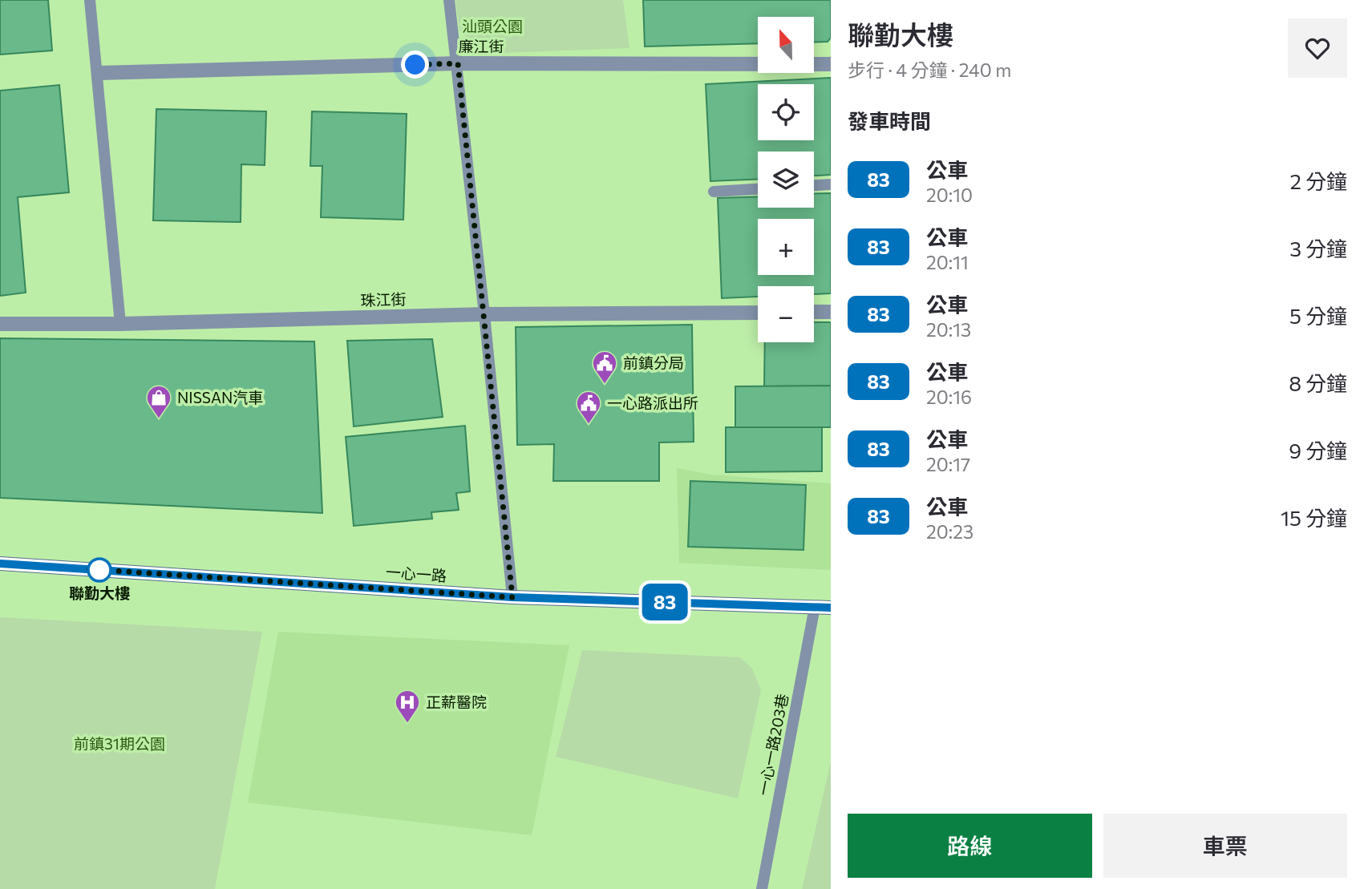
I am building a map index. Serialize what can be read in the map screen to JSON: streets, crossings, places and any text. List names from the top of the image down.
{
  "streets": {
    "street": ["廉江街", "珠江街", "一心一路"],
    "lane": ["一心一路203巷"]
  },
  "crossings": [
    ["一心一路", "一心一路203巷"]
  ],
  "parks": ["汕頭公園", "前鎮31期公園"],
  "places": {
    "public building": ["前鎮分局", "一心路派出所"],
    "shop": ["NISSAN汽車"],
    "other": ["聯勤大樓"],
    "hospital": ["正薪醫院"]
  },
  "lines": ["bus line 83"],
  "north": "top",
  "page": {
    "on_map": "83",
    "heading": [
      ["聯勤大樓", "步行 · 4 分鐘 · 240 m"],
      "發車時間"
    ],
    "map_buttons": ["+", "−"],
    "list": [
      {
        "mark": "83",
        "name": "公車",
        "note": "20:10",
        "value": "2 分鐘"
      },
      {
        "mark": "83",
        "name": "公車",
        "note": "20:11",
        "value": "3 分鐘"
      },
      {
        "mark": "83",
        "name": "公車",
        "note": "20:13",
        "value": "5 分鐘"
      },
      {
        "mark": "83",
        "name": "公車",
        "note": "20:16",
        "value": "8 分鐘"
      },
      {
        "mark": "83",
        "name": "公車",
        "note": "20:17",
        "value": "9 分鐘"
      },
      {
        "mark": "83",
        "name": "公車",
        "note": "20:23",
        "value": "15 分鐘"
      }
    ],
    "buttons": ["路線", "車票"]
  }
}
